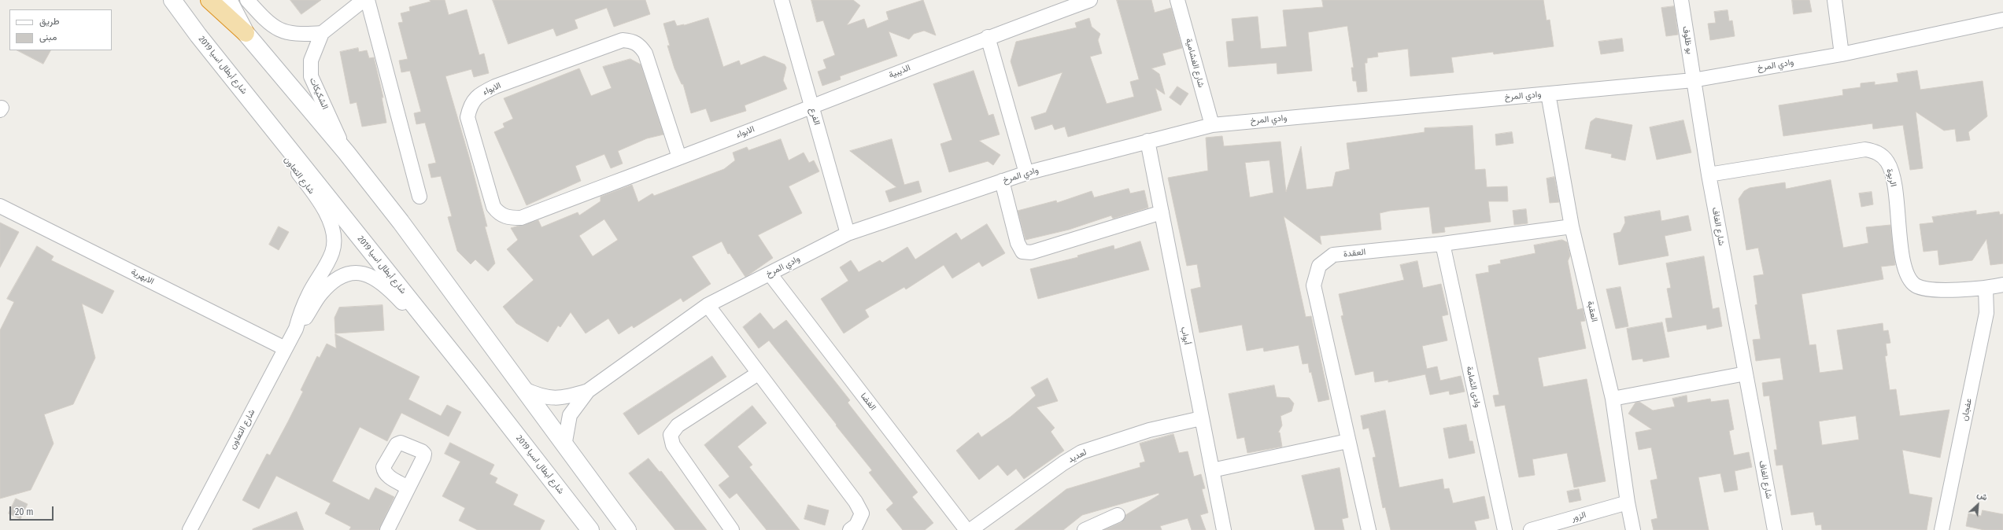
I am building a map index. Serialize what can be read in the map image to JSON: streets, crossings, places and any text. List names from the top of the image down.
{
  "streets": {
    "main road": ["شارع أبطال اسيا 2019"],
    "street": [
      "بو ظلوف",
      "شارع الغشامية",
      "وادي المرخ",
      "الذيبية",
      "الابواء",
      "الشكيكات",
      "الفرع",
      "شارع التعاون",
      "الربوة",
      "شارع الغاف",
      "العقدة",
      "الابهرية",
      "العقبة",
      "أبواب",
      "وادى الثمامة",
      "الغضا",
      "عفجان",
      "لعديد",
      "الزور"
    ]
  },
  "crossings": [
    ["بو ظلوف", "وادي المرخ"],
    ["بو ظلوف", "شارع الغاف"],
    ["شارع الغشامية", "وادي المرخ"],
    ["شارع أبطال اسيا 2019", "شارع التعاون"],
    ["وادي المرخ", "الفرع"],
    ["وادي المرخ", "شارع الغاف"],
    ["وادي المرخ", "العقبة"],
    ["وادي المرخ", "أبواب"],
    ["وادي المرخ", "الغضا"],
    ["الذيبية", "الابواء"],
    ["الذيبية", "الفرع"],
    ["الابواء", "الفرع"],
    ["شارع التعاون", "الابهرية"],
    ["الربوة", "شارع الغاف"],
    ["الربوة", "عفجان"],
    ["العقدة", "العقبة"],
    ["العقدة", "وادى الثمامة"],
    ["العقبة", "الزور"],
    ["أبواب", "لعديد"]
  ],
  "legend": ["طريق", "مبنى"],
  "scale_bar": "20 m",
  "north": "top right"
}
